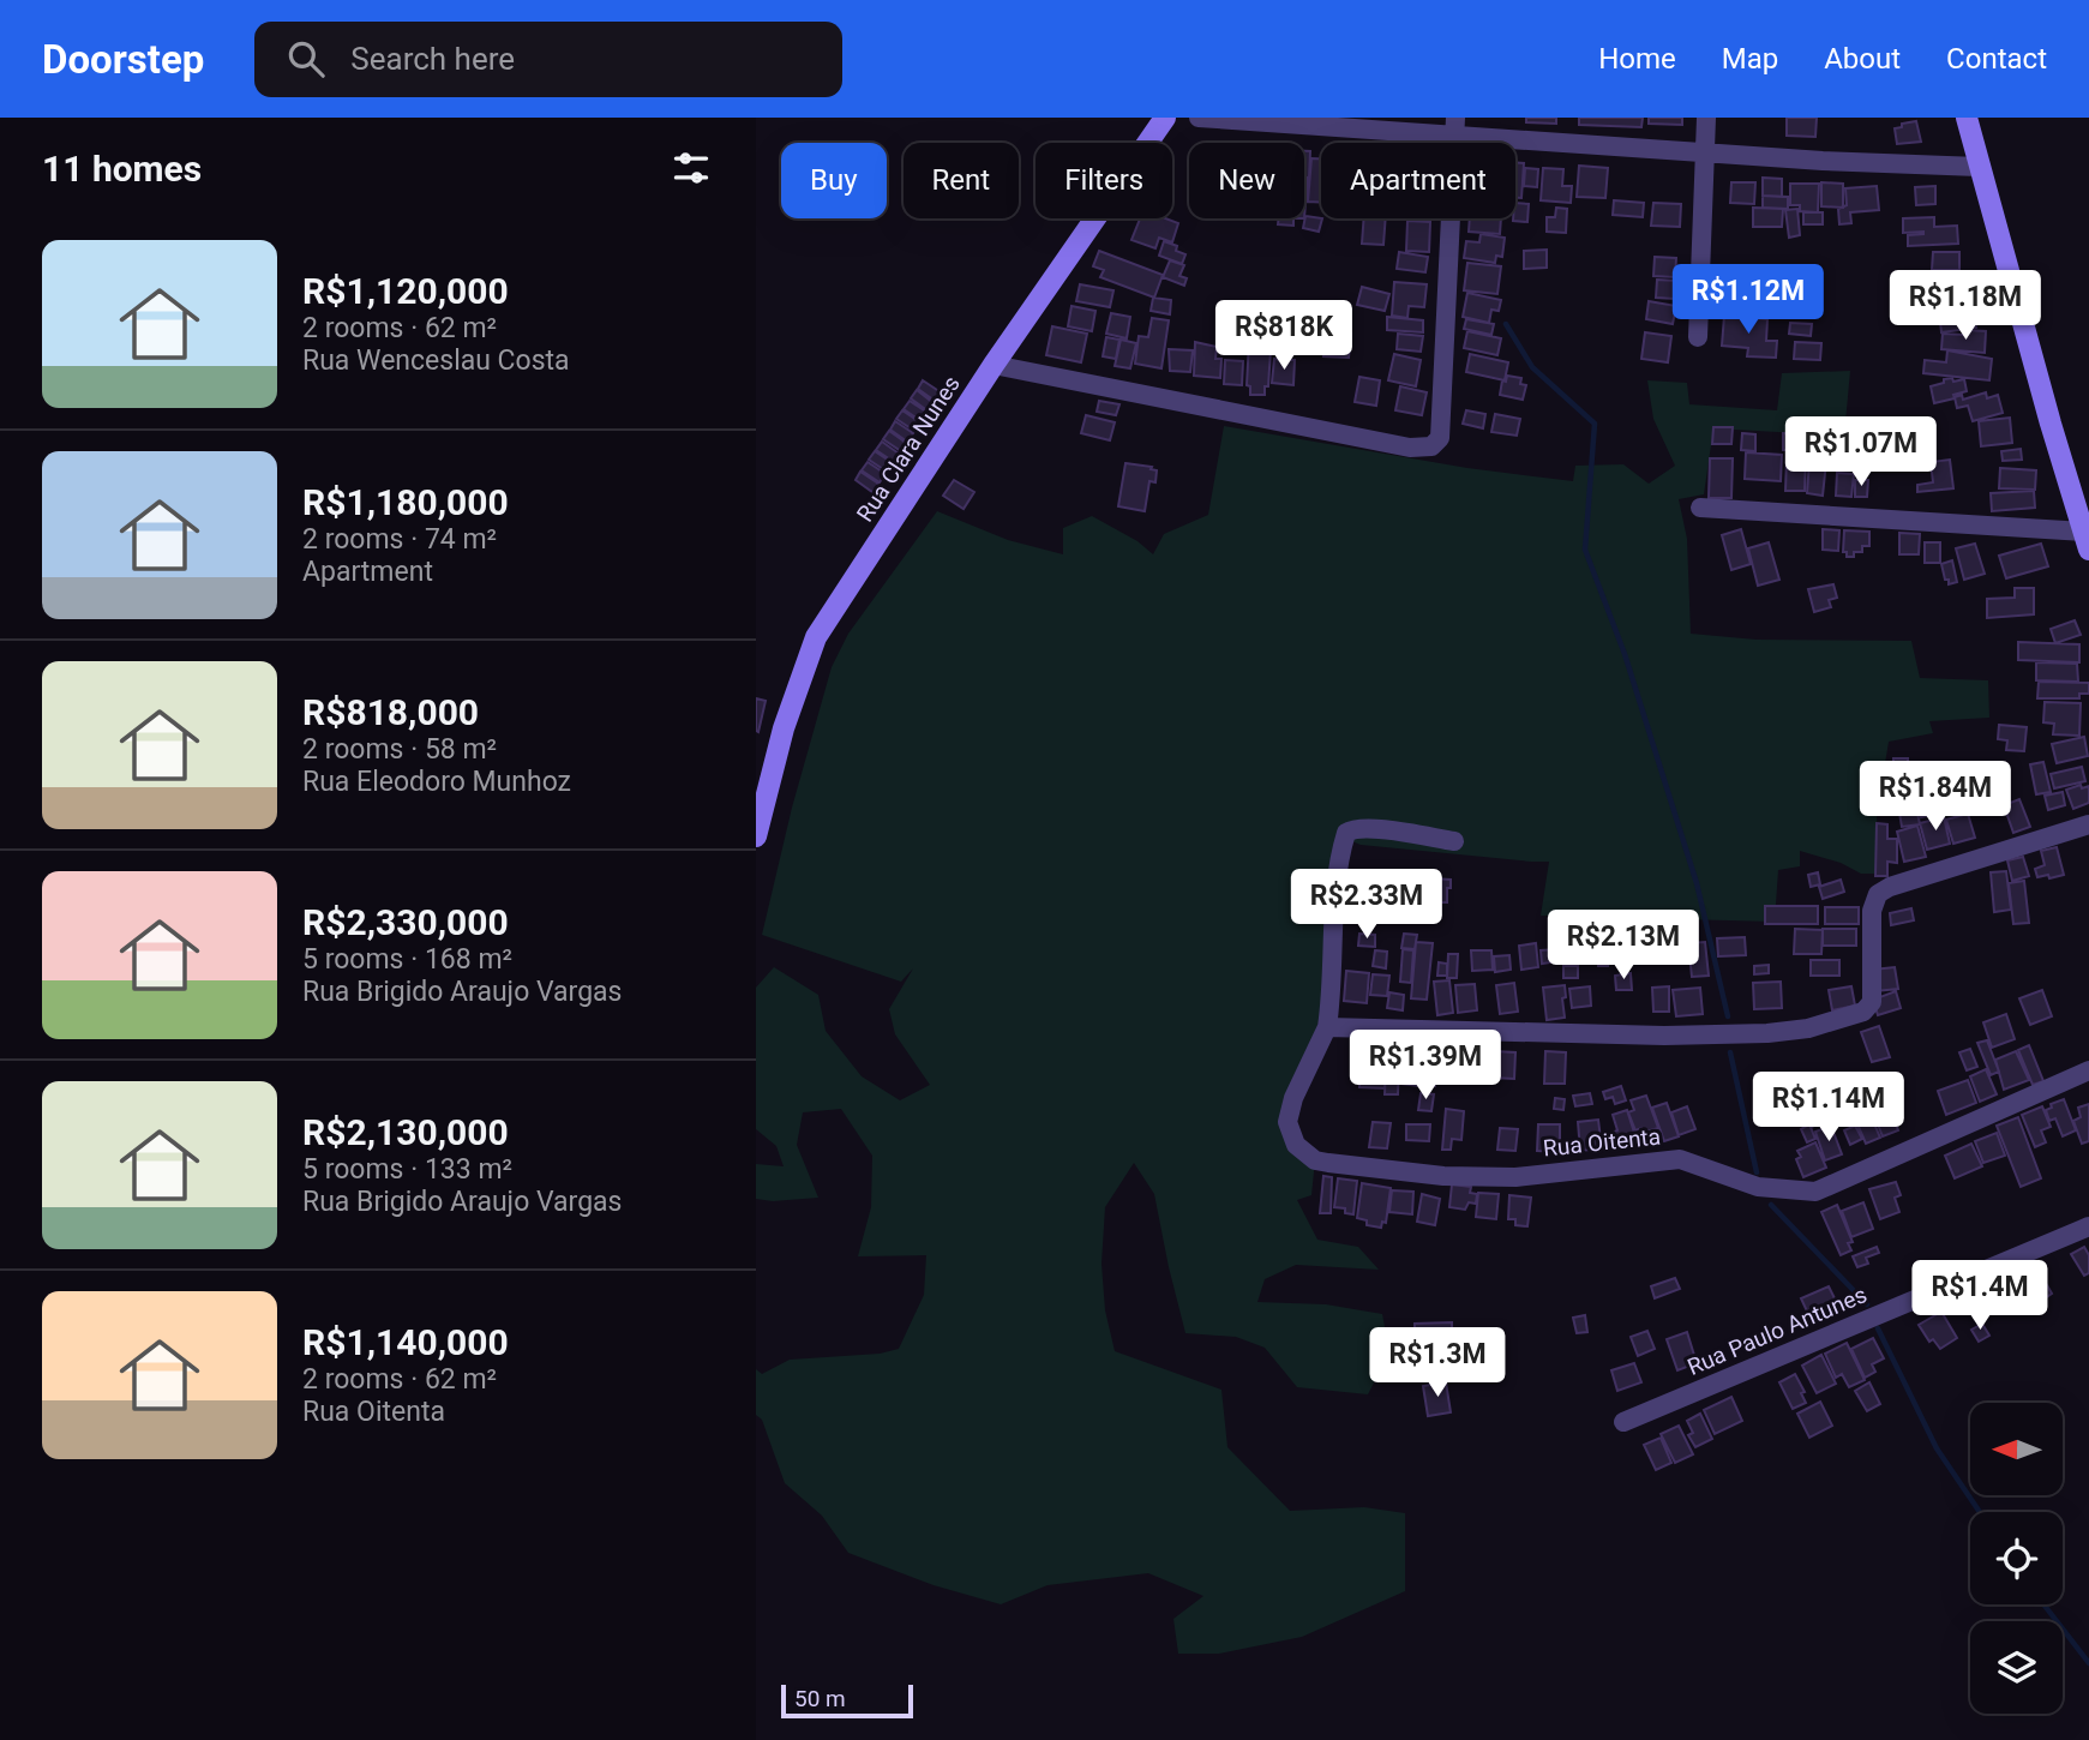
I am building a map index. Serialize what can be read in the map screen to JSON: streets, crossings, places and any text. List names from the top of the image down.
{
  "streets": {
    "street": ["Rua Clara Nunes", "Rua Oitenta", "Rua Paulo Antunes"]
  },
  "scale_bar": "50 m",
  "north": "left",
  "page": {
    "header": "Doorstep",
    "search": "Search here",
    "nav": [
      "Home",
      "Map",
      "About",
      "Contact"
    ],
    "heading": "11 homes",
    "chip": [
      "Buy",
      "Rent",
      "Filters",
      "New",
      "Apartment"
    ],
    "list": [
      {
        "name": "R$1,120,000",
        "note": "2 rooms · 62 m² · Rua Wenceslau Costa"
      },
      {
        "name": "R$1,180,000",
        "note": "2 rooms · 74 m² · Apartment"
      },
      {
        "name": "R$818,000",
        "note": "2 rooms · 58 m² · Rua Eleodoro Munhoz"
      },
      {
        "name": "R$2,330,000",
        "note": "5 rooms · 168 m² · Rua Brigido Araujo Vargas"
      },
      {
        "name": "R$2,130,000",
        "note": "5 rooms · 133 m² · Rua Brigido Araujo Vargas"
      },
      {
        "name": "R$1,140,000",
        "note": "2 rooms · 62 m² · Rua Oitenta"
      }
    ],
    "price": [
      "R$1.12M",
      "R$1.18M",
      "R$818K",
      "R$1.07M",
      "R$1.84M",
      "R$2.33M",
      "R$2.13M",
      "R$1.39M",
      "R$1.14M",
      "R$1.4M",
      "R$1.3M"
    ],
    "scale": "50 m"
  }
}
